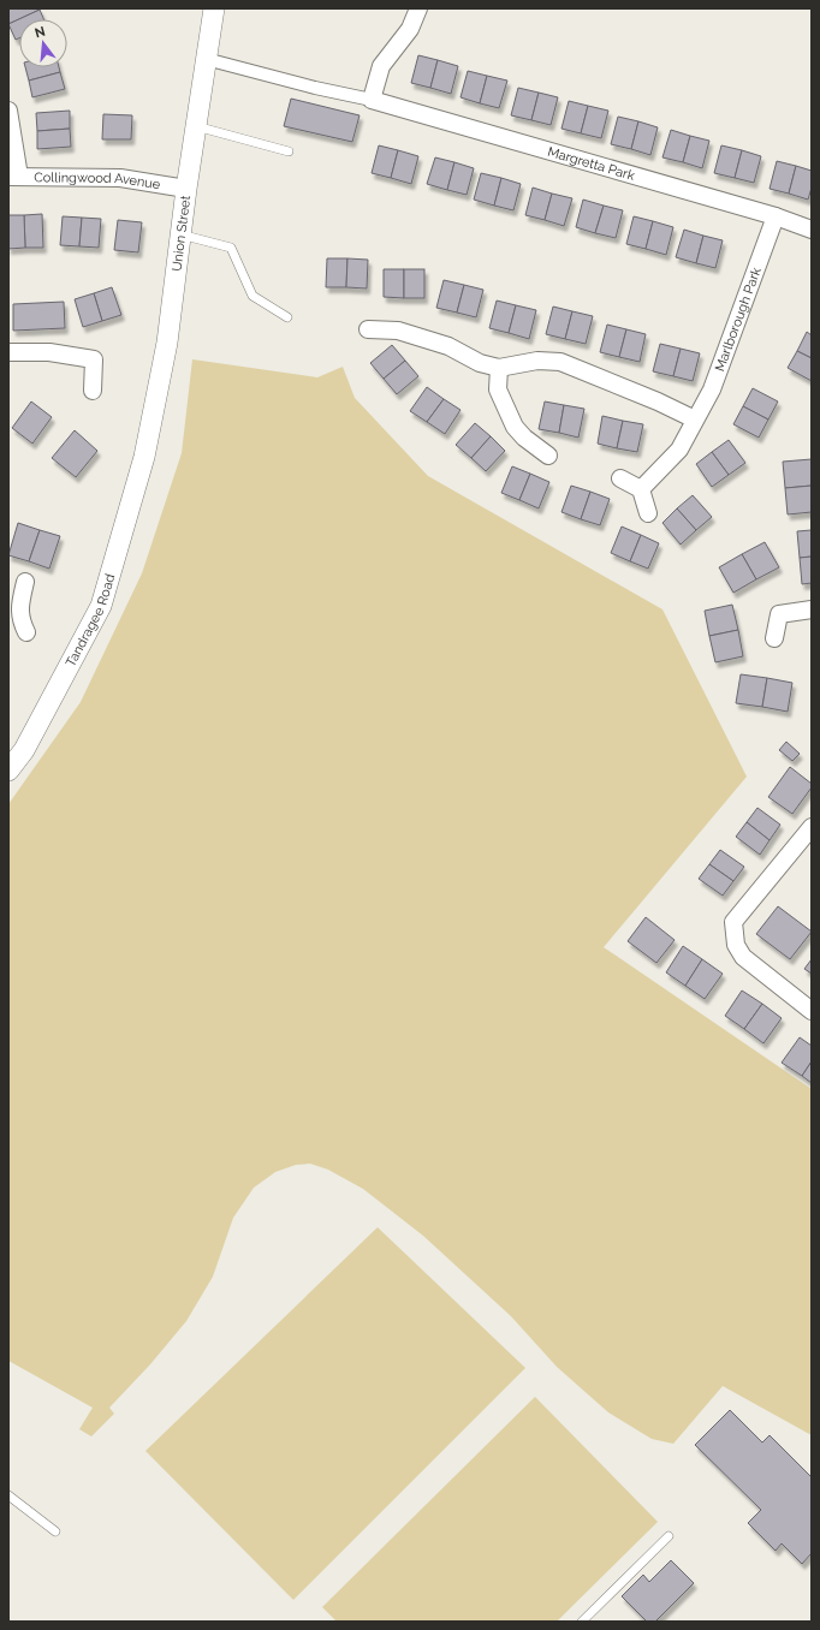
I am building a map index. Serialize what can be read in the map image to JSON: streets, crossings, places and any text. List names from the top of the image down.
{
  "streets": {
    "street": [
      "Margretta Park",
      "Collingwood Avenue",
      "Union Street",
      "Marlborough Park",
      "Tandragee Road"
    ]
  },
  "crossings": [
    ["Margretta Park", "Union Street"],
    ["Margretta Park", "Marlborough Park"],
    ["Collingwood Avenue", "Union Street"],
    ["Union Street", "Tandragee Road"]
  ],
  "north": "top"
}
